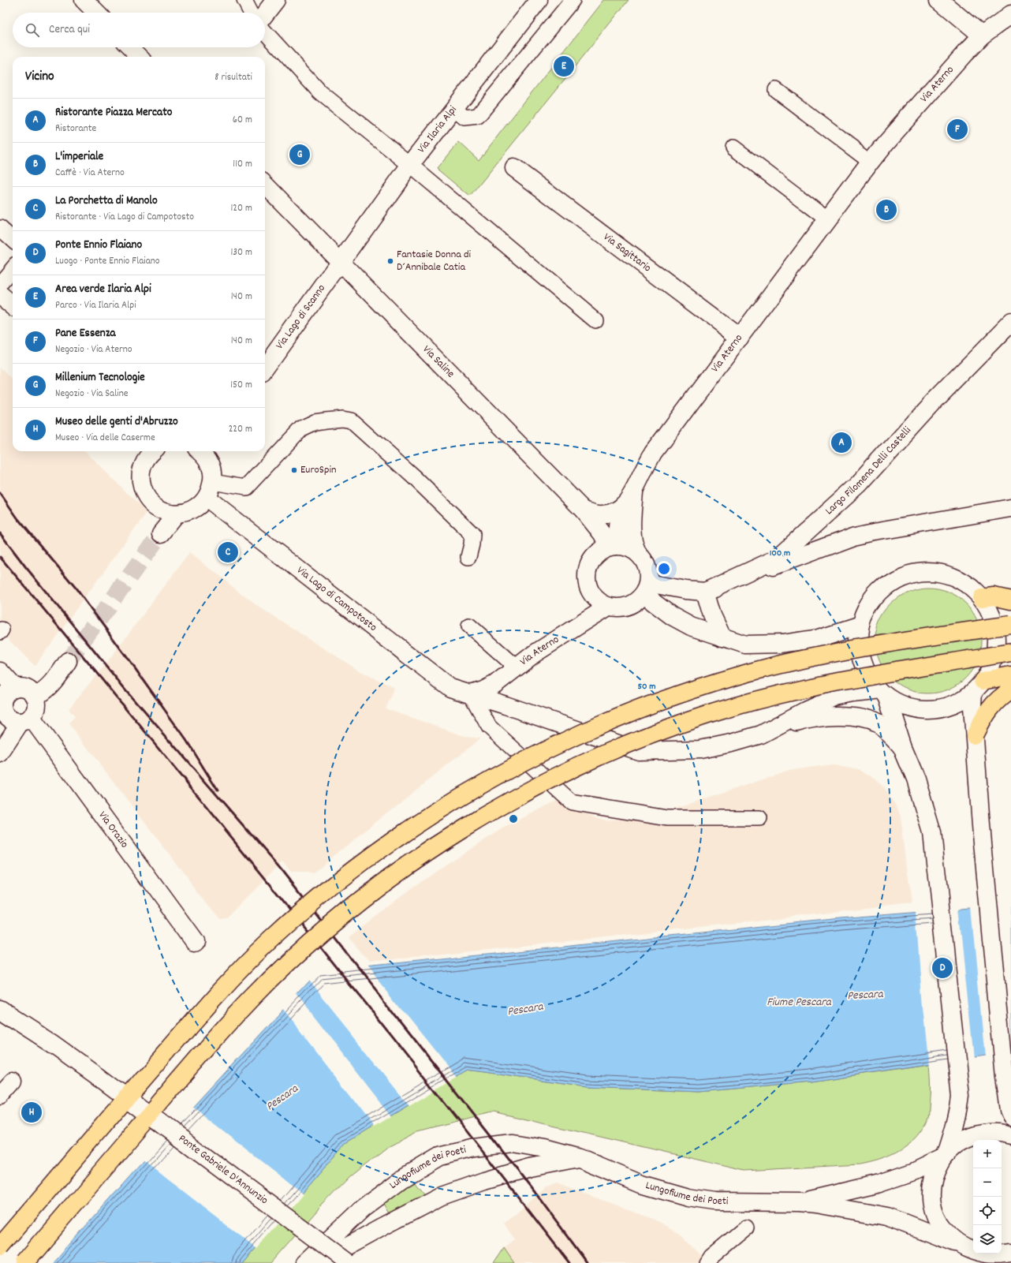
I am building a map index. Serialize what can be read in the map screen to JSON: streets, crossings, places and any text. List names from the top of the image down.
{
  "streets": {
    "street": [
      "Via Aterno",
      "Via Ilaria Alpi",
      "Via Sagittario",
      "Via Lago di Scanno",
      "Via Saline",
      "Largo Filomena Delli Castelli",
      "Via Lago di Campotosto",
      "Via Orazio",
      "Lungofiume dei Poeti",
      "Ponte Gabriele D'Annunzio"
    ]
  },
  "crossings": [
    ["Via Aterno", "Via Sagittario"],
    ["Via Aterno", "Via Saline"],
    ["Via Aterno", "Largo Filomena Delli Castelli"],
    ["Via Aterno", "Via Lago di Campotosto"],
    ["Via Ilaria Alpi", "Via Lago di Scanno"],
    ["Via Ilaria Alpi", "Via Saline"],
    ["Via Lago di Scanno", "Via Saline"],
    ["Via Saline", "Largo Filomena Delli Castelli"]
  ],
  "water": ["Pescara", "Fiume Pescara"],
  "places": ["Fantasie Donna di D´Annibale Catia", "EuroSpin"],
  "page": {
    "search": "Cerca qui",
    "pins": [
      "E",
      "F",
      "G",
      "B",
      "A",
      "C",
      "D",
      "H"
    ],
    "heading": ["Vicino", "8 risultati"],
    "list": [
      {
        "mark": "A",
        "name": "Ristorante Piazza Mercato",
        "note": "Ristorante",
        "value": "60 m"
      },
      {
        "mark": "B",
        "name": "L'imperiale",
        "note": "Caffè · Via Aterno",
        "value": "110 m"
      },
      {
        "mark": "C",
        "name": "La Porchetta di Manolo",
        "note": "Ristorante · Via Lago di Campotosto",
        "value": "120 m"
      },
      {
        "mark": "D",
        "name": "Ponte Ennio Flaiano",
        "note": "Luogo · Ponte Ennio Flaiano",
        "value": "130 m"
      },
      {
        "mark": "E",
        "name": "Area verde Ilaria Alpi",
        "note": "Parco · Via Ilaria Alpi",
        "value": "140 m"
      },
      {
        "mark": "F",
        "name": "Pane Essenza",
        "note": "Negozio · Via Aterno",
        "value": "140 m"
      },
      {
        "mark": "G",
        "name": "Millenium Tecnologie",
        "note": "Negozio · Via Saline",
        "value": "150 m"
      },
      {
        "mark": "H",
        "name": "Museo delle genti d'Abruzzo",
        "note": "Museo · Via delle Caserme",
        "value": "220 m"
      }
    ],
    "map_buttons": ["+", "−"]
  },
  "rings": ["100 m", "50 m"]
}
